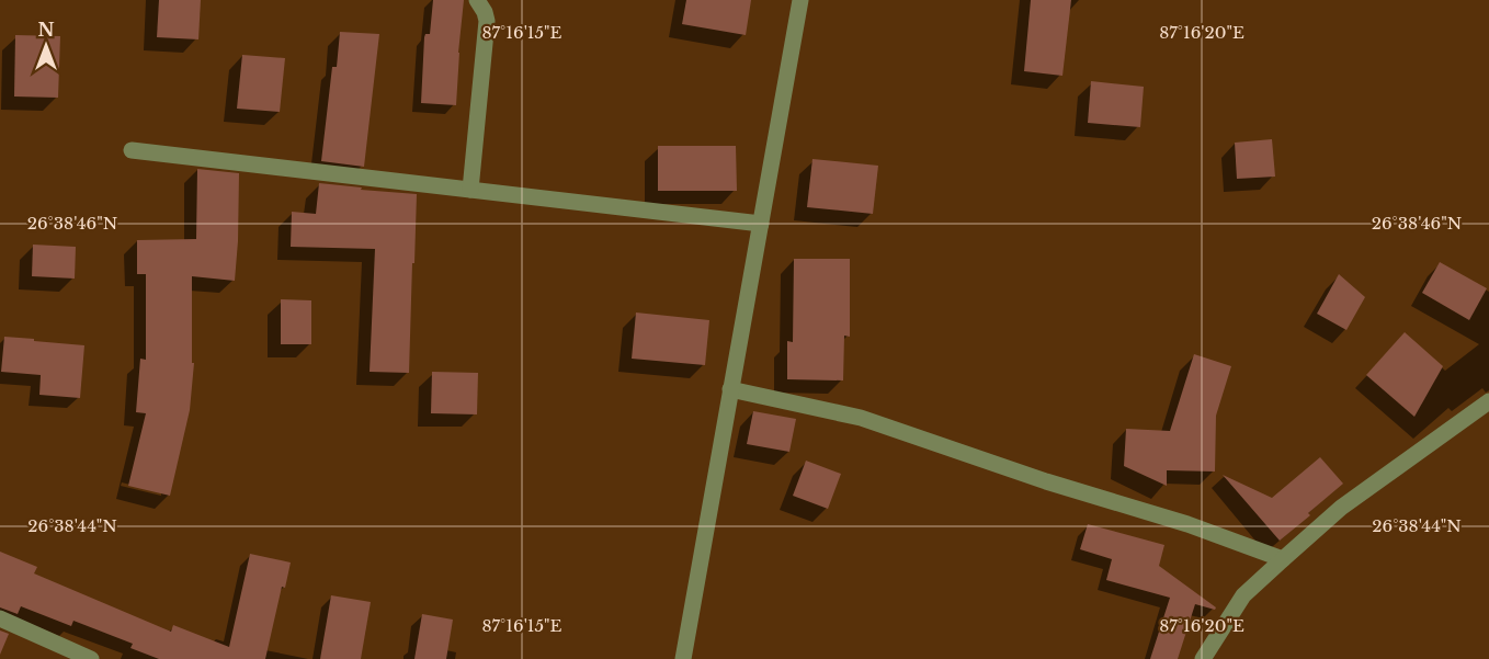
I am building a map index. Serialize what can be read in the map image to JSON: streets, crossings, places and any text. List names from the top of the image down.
{
  "north": "top",
  "coordinates": [
    "87°16'15\"E",
    "87°16'20\"E",
    "26°38'46\"N",
    "26°38'44\"N"
  ]
}
